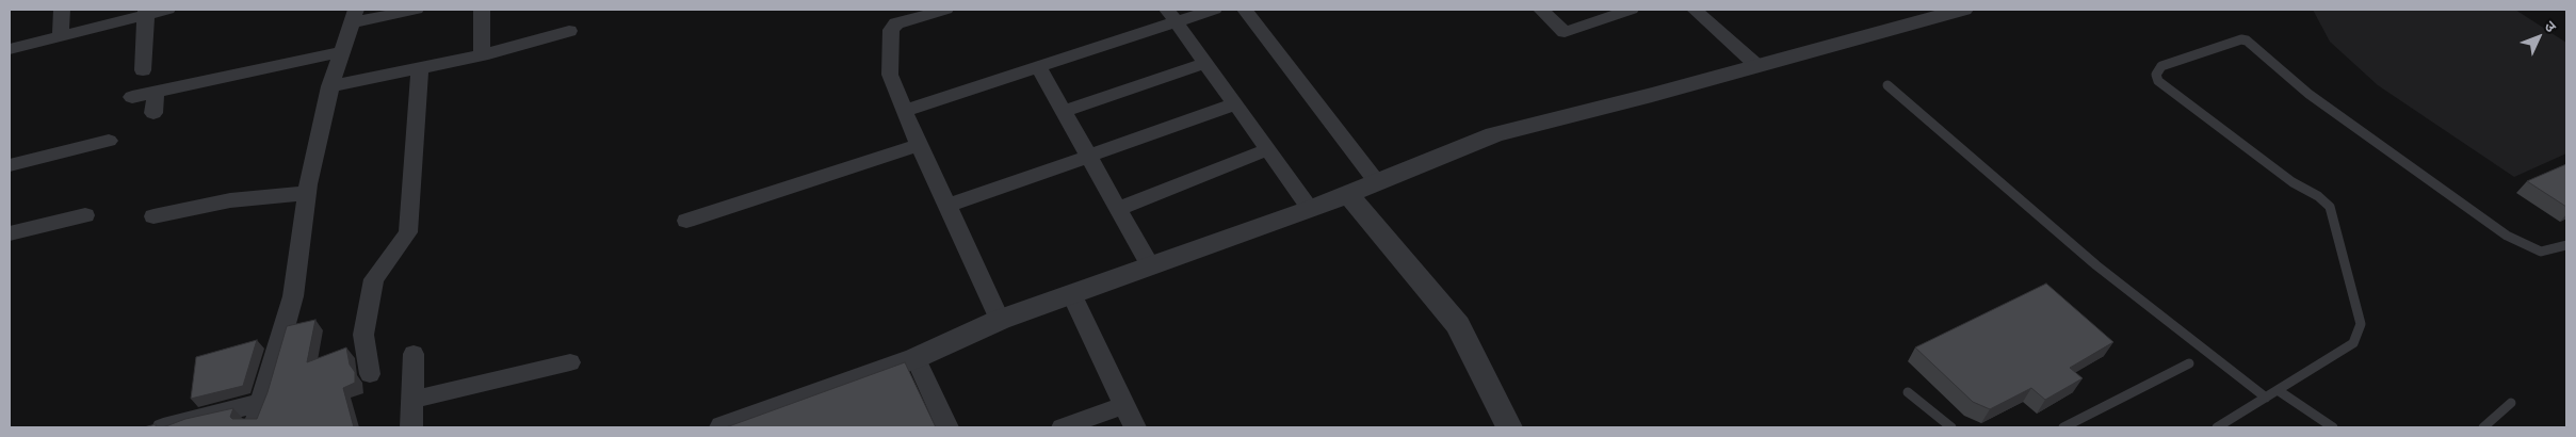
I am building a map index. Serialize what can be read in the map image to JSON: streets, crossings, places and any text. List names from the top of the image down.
{
  "north": "top right"
}
